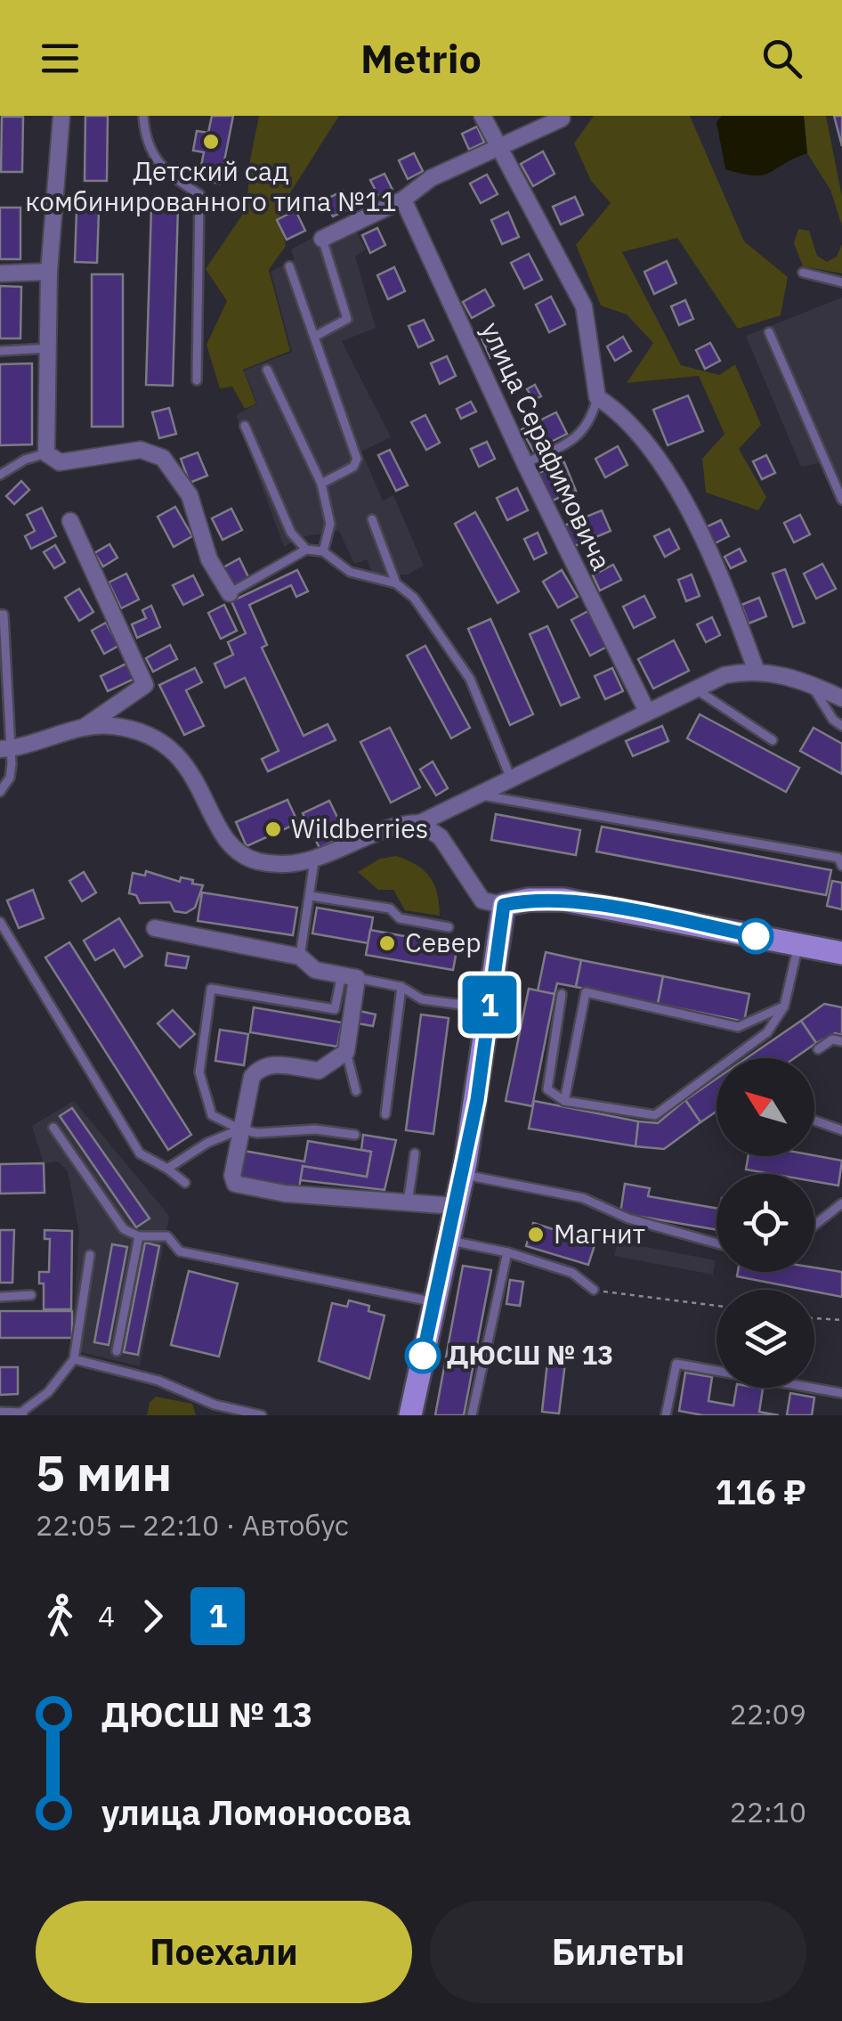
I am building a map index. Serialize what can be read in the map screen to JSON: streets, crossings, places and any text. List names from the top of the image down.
{
  "streets": {
    "street": ["улица Серафимовича"]
  },
  "places": [
    "Детский сад комбинированного типа №11",
    "Wildberries",
    "Север",
    "Магнит",
    "ДЮСШ № 13"
  ],
  "lines": ["bus line 1"],
  "north": "top left",
  "page": {
    "header": "Metrio",
    "on_map": "1",
    "heading": ["5 мин", "22:05 – 22:10 · Автобус", "116 ₽"],
    "legs": ["4", "1"],
    "list": [
      {
        "name": "ДЮСШ № 13",
        "value": "22:09"
      },
      {
        "name": "улица Ломоносова",
        "value": "22:10"
      }
    ],
    "buttons": ["Поехали", "Билеты"]
  }
}
